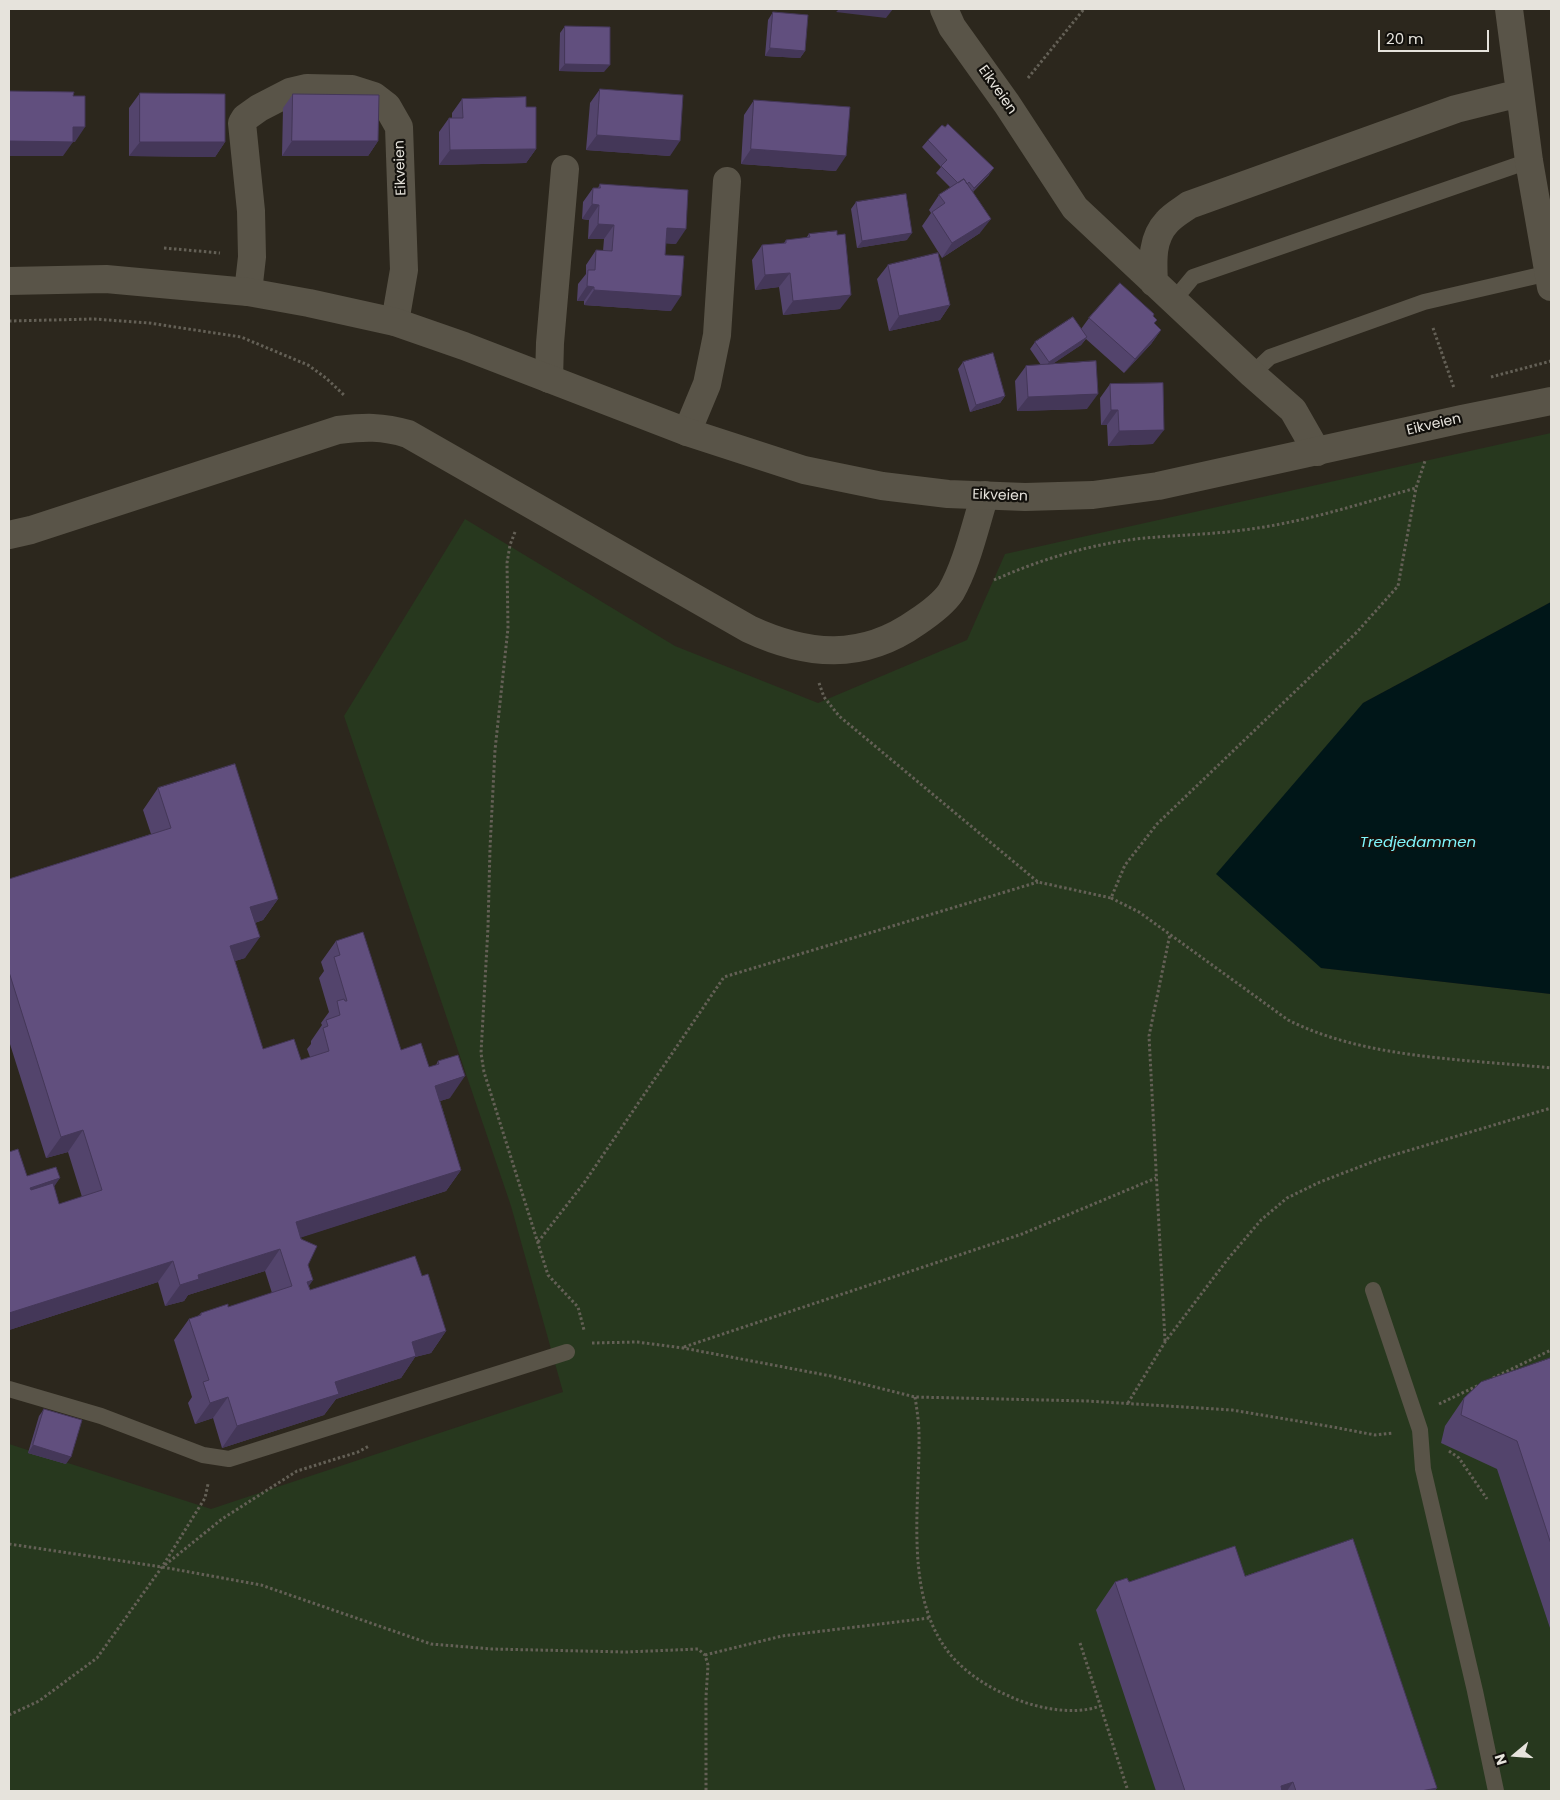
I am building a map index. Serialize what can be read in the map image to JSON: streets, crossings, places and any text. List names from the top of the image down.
{
  "streets": {
    "street": ["Eikveien"]
  },
  "water": ["Tredjedammen"],
  "scale_bar": "20 m",
  "north": "left"
}
